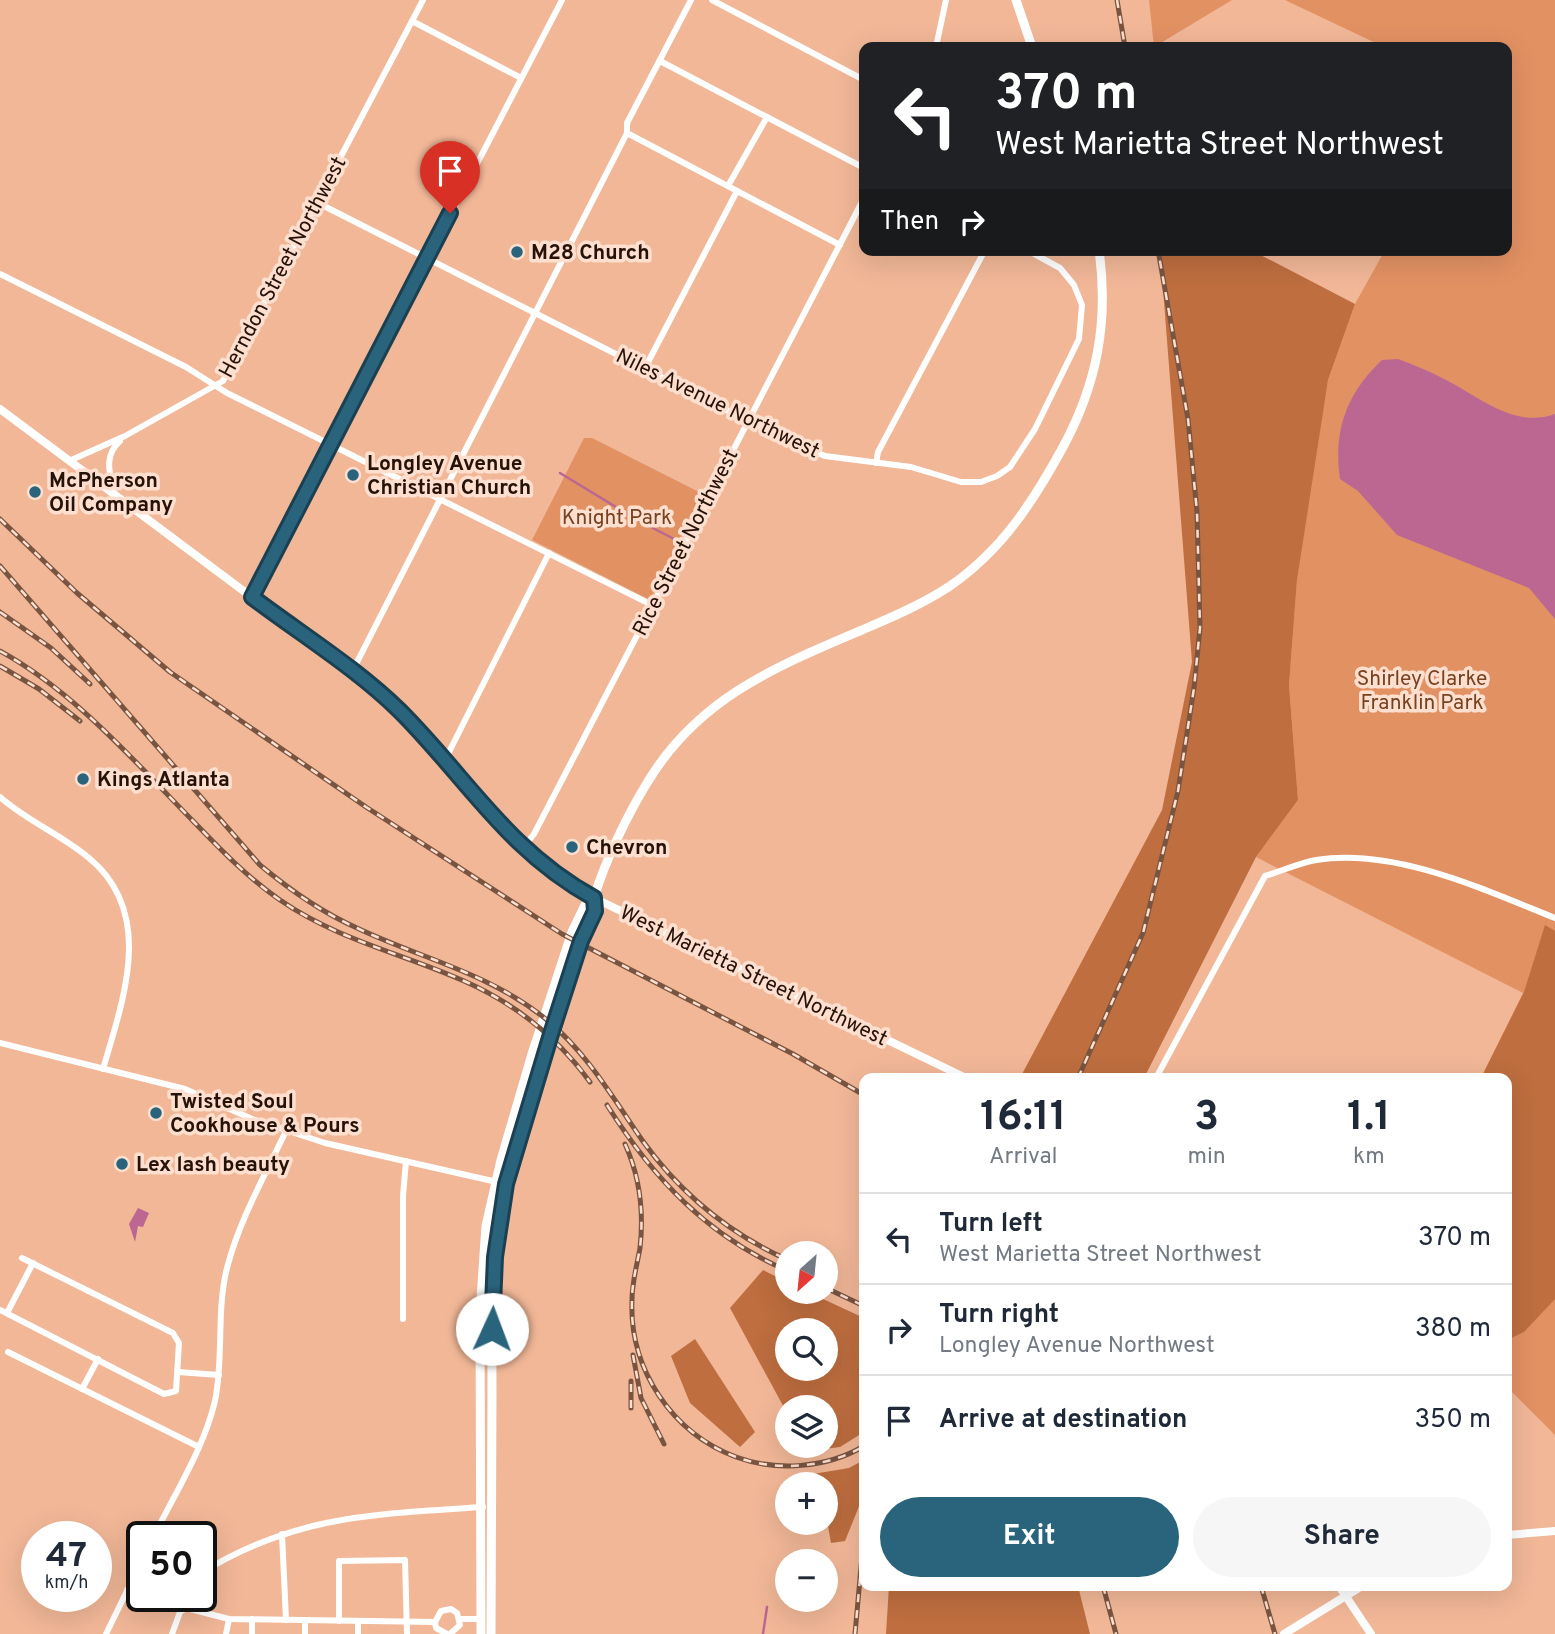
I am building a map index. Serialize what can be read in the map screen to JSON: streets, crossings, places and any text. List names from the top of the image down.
{
  "streets": {
    "street": [
      "Herndon Street Northwest",
      "Niles Avenue Northwest",
      "Rice Street Northwest",
      "West Marietta Street Northwest"
    ]
  },
  "crossings": [
    ["Herndon Street Northwest", "Niles Avenue Northwest"],
    ["Herndon Street Northwest", "West Marietta Street Northwest"],
    ["Niles Avenue Northwest", "Rice Street Northwest"],
    ["Rice Street Northwest", "West Marietta Street Northwest"]
  ],
  "parks": ["Knight Park", "Shirley Clarke Franklin Park"],
  "places": [
    "M28 Church",
    "Longley Avenue Christian Church",
    "McPherson Oil Company",
    "Kings Atlanta",
    "Chevron",
    "Twisted Soul Cookhouse & Pours",
    "Lex lash beauty"
  ],
  "north": "bottom left",
  "page": {
    "turn": ["370 m", "West Marietta Street Northwest"],
    "then": "Then",
    "eta": [
      "16:11",
      "Arrival",
      "3",
      "min",
      "1.1",
      "km"
    ],
    "list": [
      {
        "name": "Turn left",
        "note": "West Marietta Street Northwest",
        "value": "370 m"
      },
      {
        "name": "Turn right",
        "note": "Longley Avenue Northwest",
        "value": "380 m"
      },
      {
        "name": "Arrive at destination",
        "value": "350 m"
      }
    ],
    "map_buttons": ["+", "−"],
    "buttons": ["Exit", "Share"],
    "speed": "47 km/h",
    "limit": "50"
  }
}
